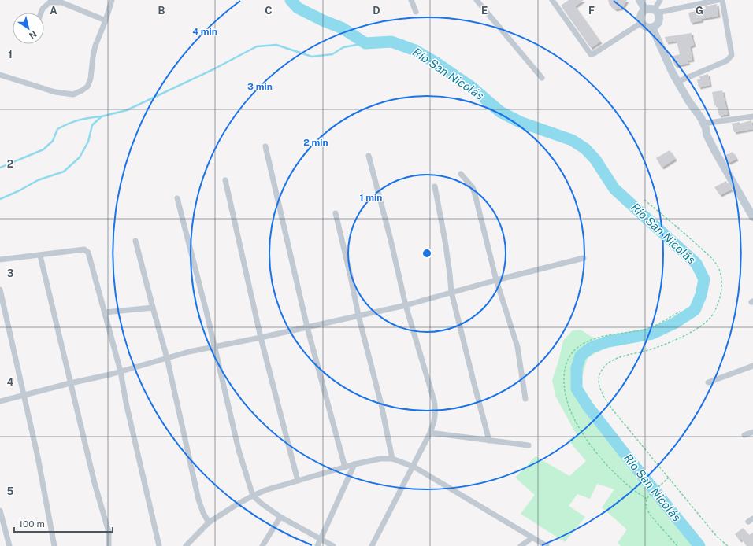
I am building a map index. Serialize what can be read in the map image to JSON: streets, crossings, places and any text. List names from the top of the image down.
{
  "water": ["Río San Nicolás"],
  "scale_bar": "100 m",
  "north": "bottom right",
  "grid": {
    "columns": [
      "A",
      "B",
      "C",
      "D",
      "E",
      "F",
      "G"
    ],
    "rows": [
      "1",
      "2",
      "3",
      "4",
      "5"
    ]
  },
  "rings": [
    "4 min",
    "3 min",
    "2 min",
    "1 min"
  ]
}
